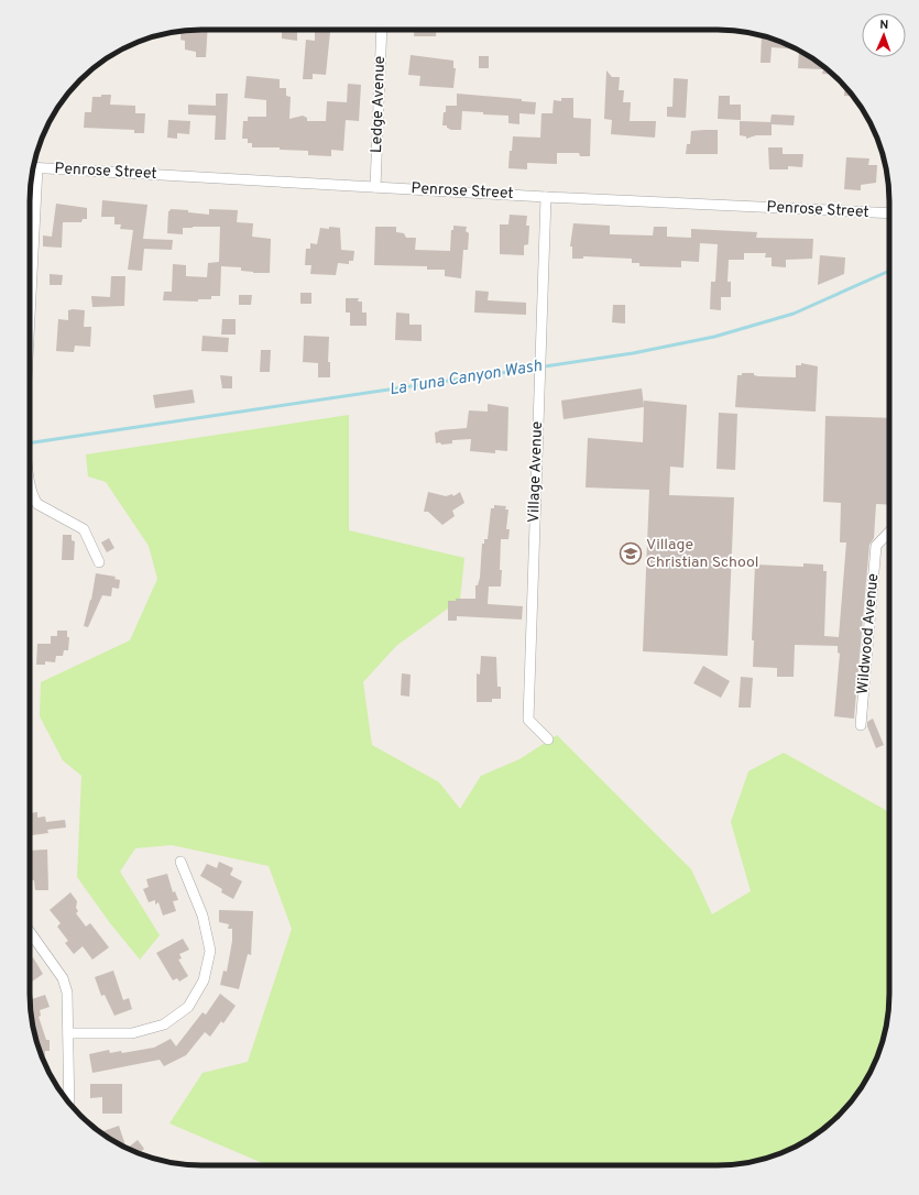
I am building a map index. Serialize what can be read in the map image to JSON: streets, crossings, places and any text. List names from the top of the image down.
{
  "streets": {
    "street": [
      "Ledge Avenue",
      "Penrose Street",
      "Village Avenue",
      "Wildwood Avenue"
    ]
  },
  "crossings": [
    ["Ledge Avenue", "Penrose Street"],
    ["Penrose Street", "Village Avenue"]
  ],
  "water": ["La Tuna Canyon Wash"],
  "places": {
    "school or university": ["Village Christian School"]
  },
  "north": "top"
}
